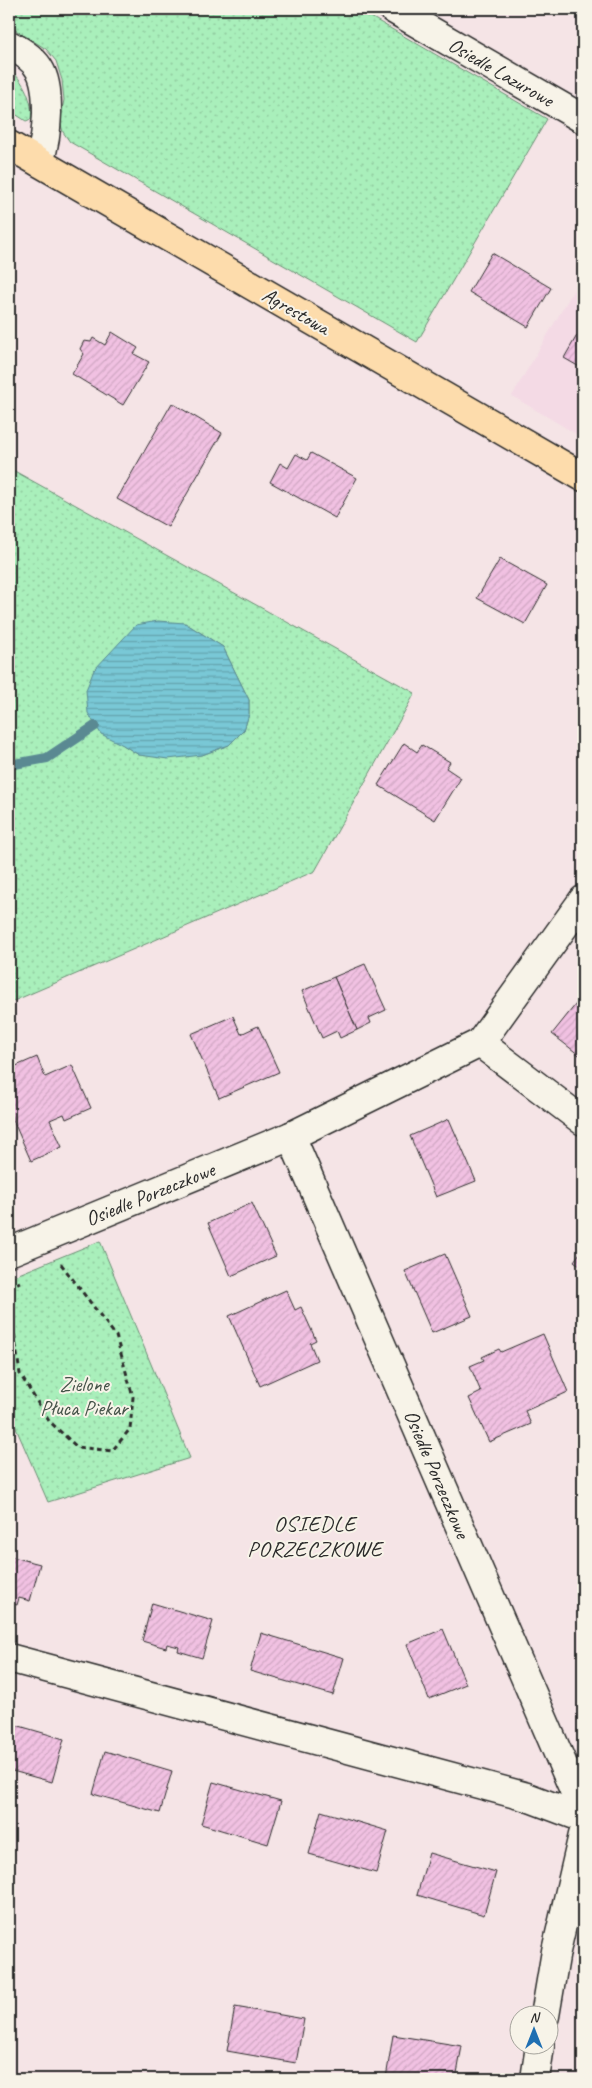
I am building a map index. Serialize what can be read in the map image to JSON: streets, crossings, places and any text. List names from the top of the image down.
{
  "streets": {
    "main road": ["Agrestowa"],
    "street": ["Osiedle Lazurowe", "Osiedle Porzeczkowe"]
  },
  "districts": ["OSIEDLE PORZECZKOWE"],
  "parks": ["Zielone Płuca Piekar"],
  "north": "top"
}
